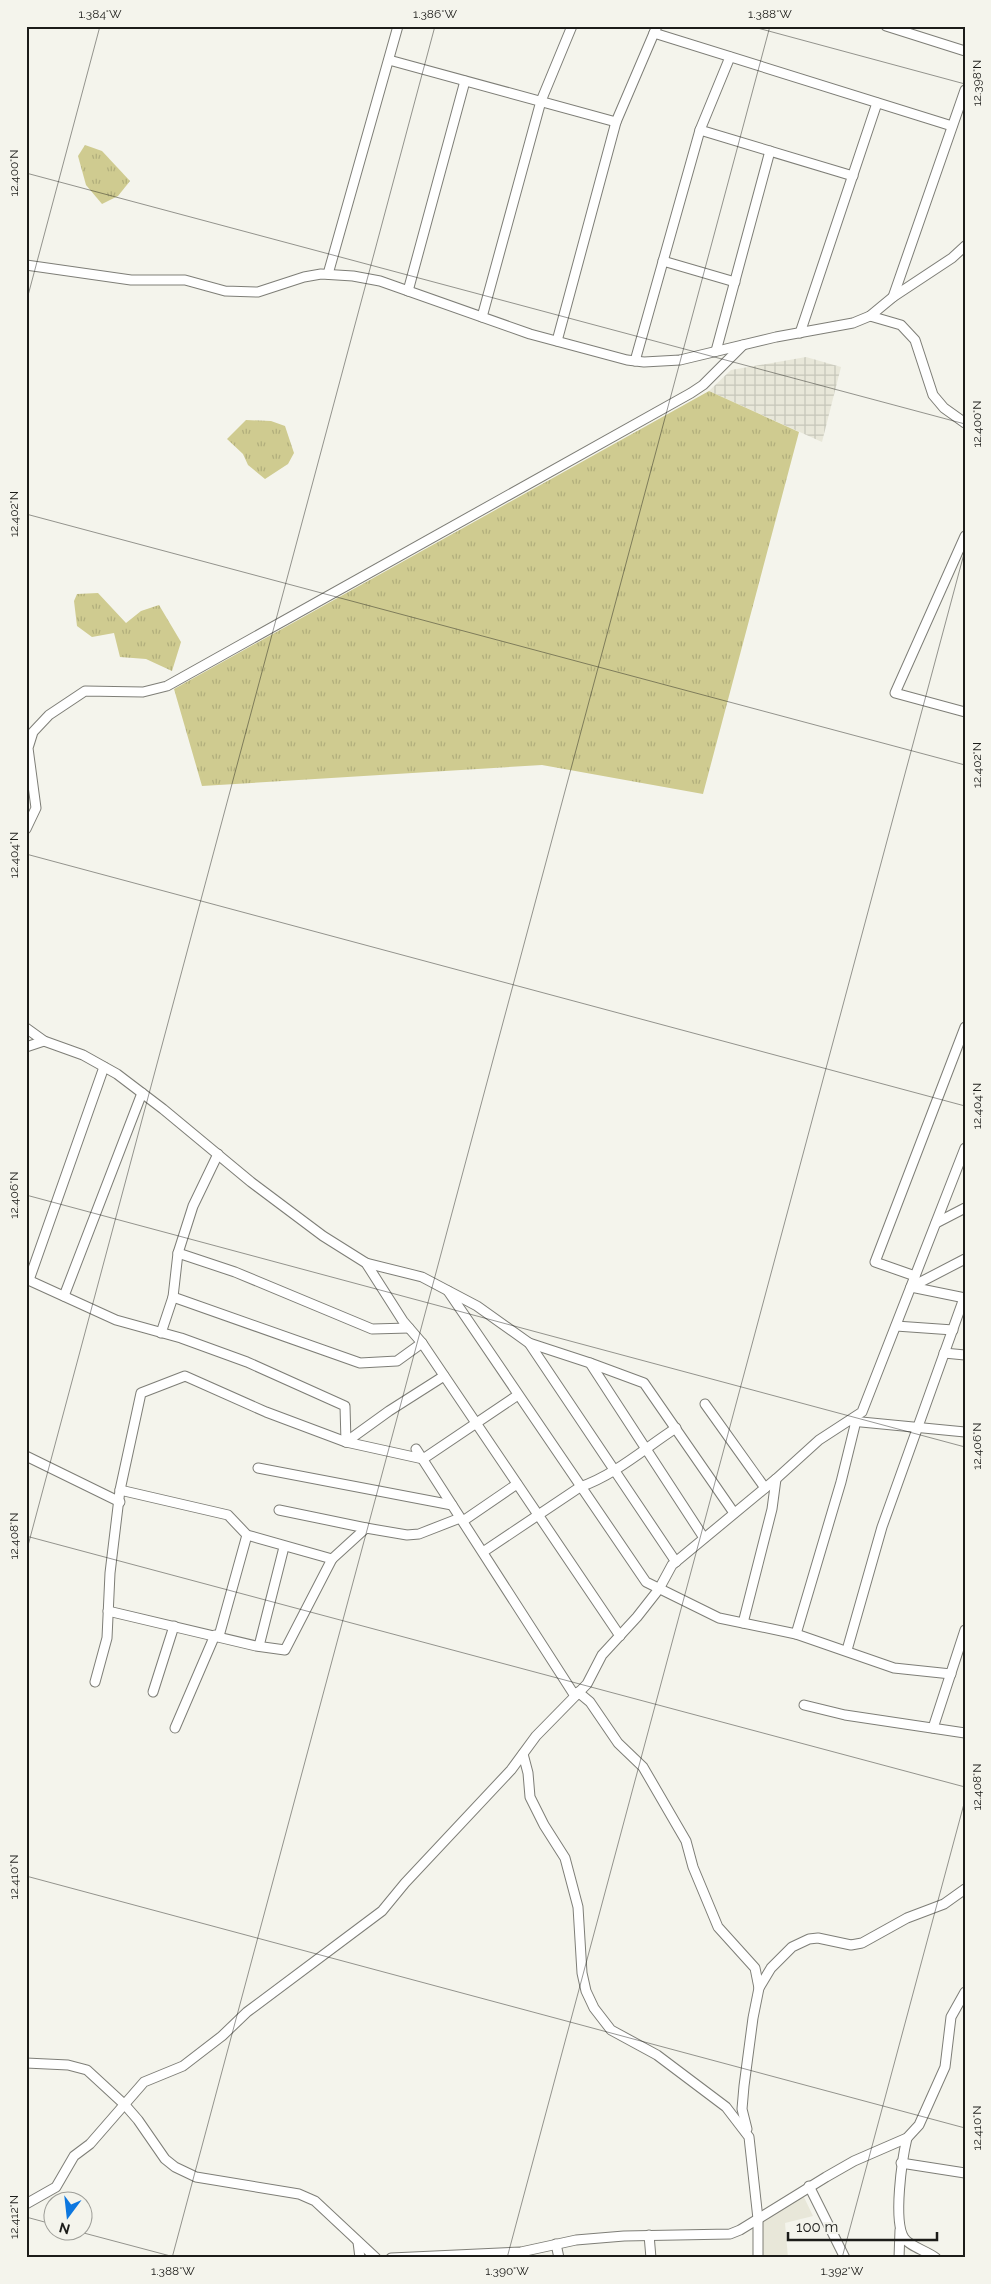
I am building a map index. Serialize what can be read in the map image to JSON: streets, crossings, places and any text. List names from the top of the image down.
{
  "scale_bar": "100 m",
  "north": "bottom",
  "coordinates": [
    "1.384°W",
    "1.386°W",
    "1.388°W",
    "12.398°N",
    "12.400°N",
    "12.402°N",
    "12.404°N",
    "12.406°N",
    "12.408°N",
    "12.410°N",
    "12.412°N",
    "1.390°W",
    "1.392°W"
  ]
}
